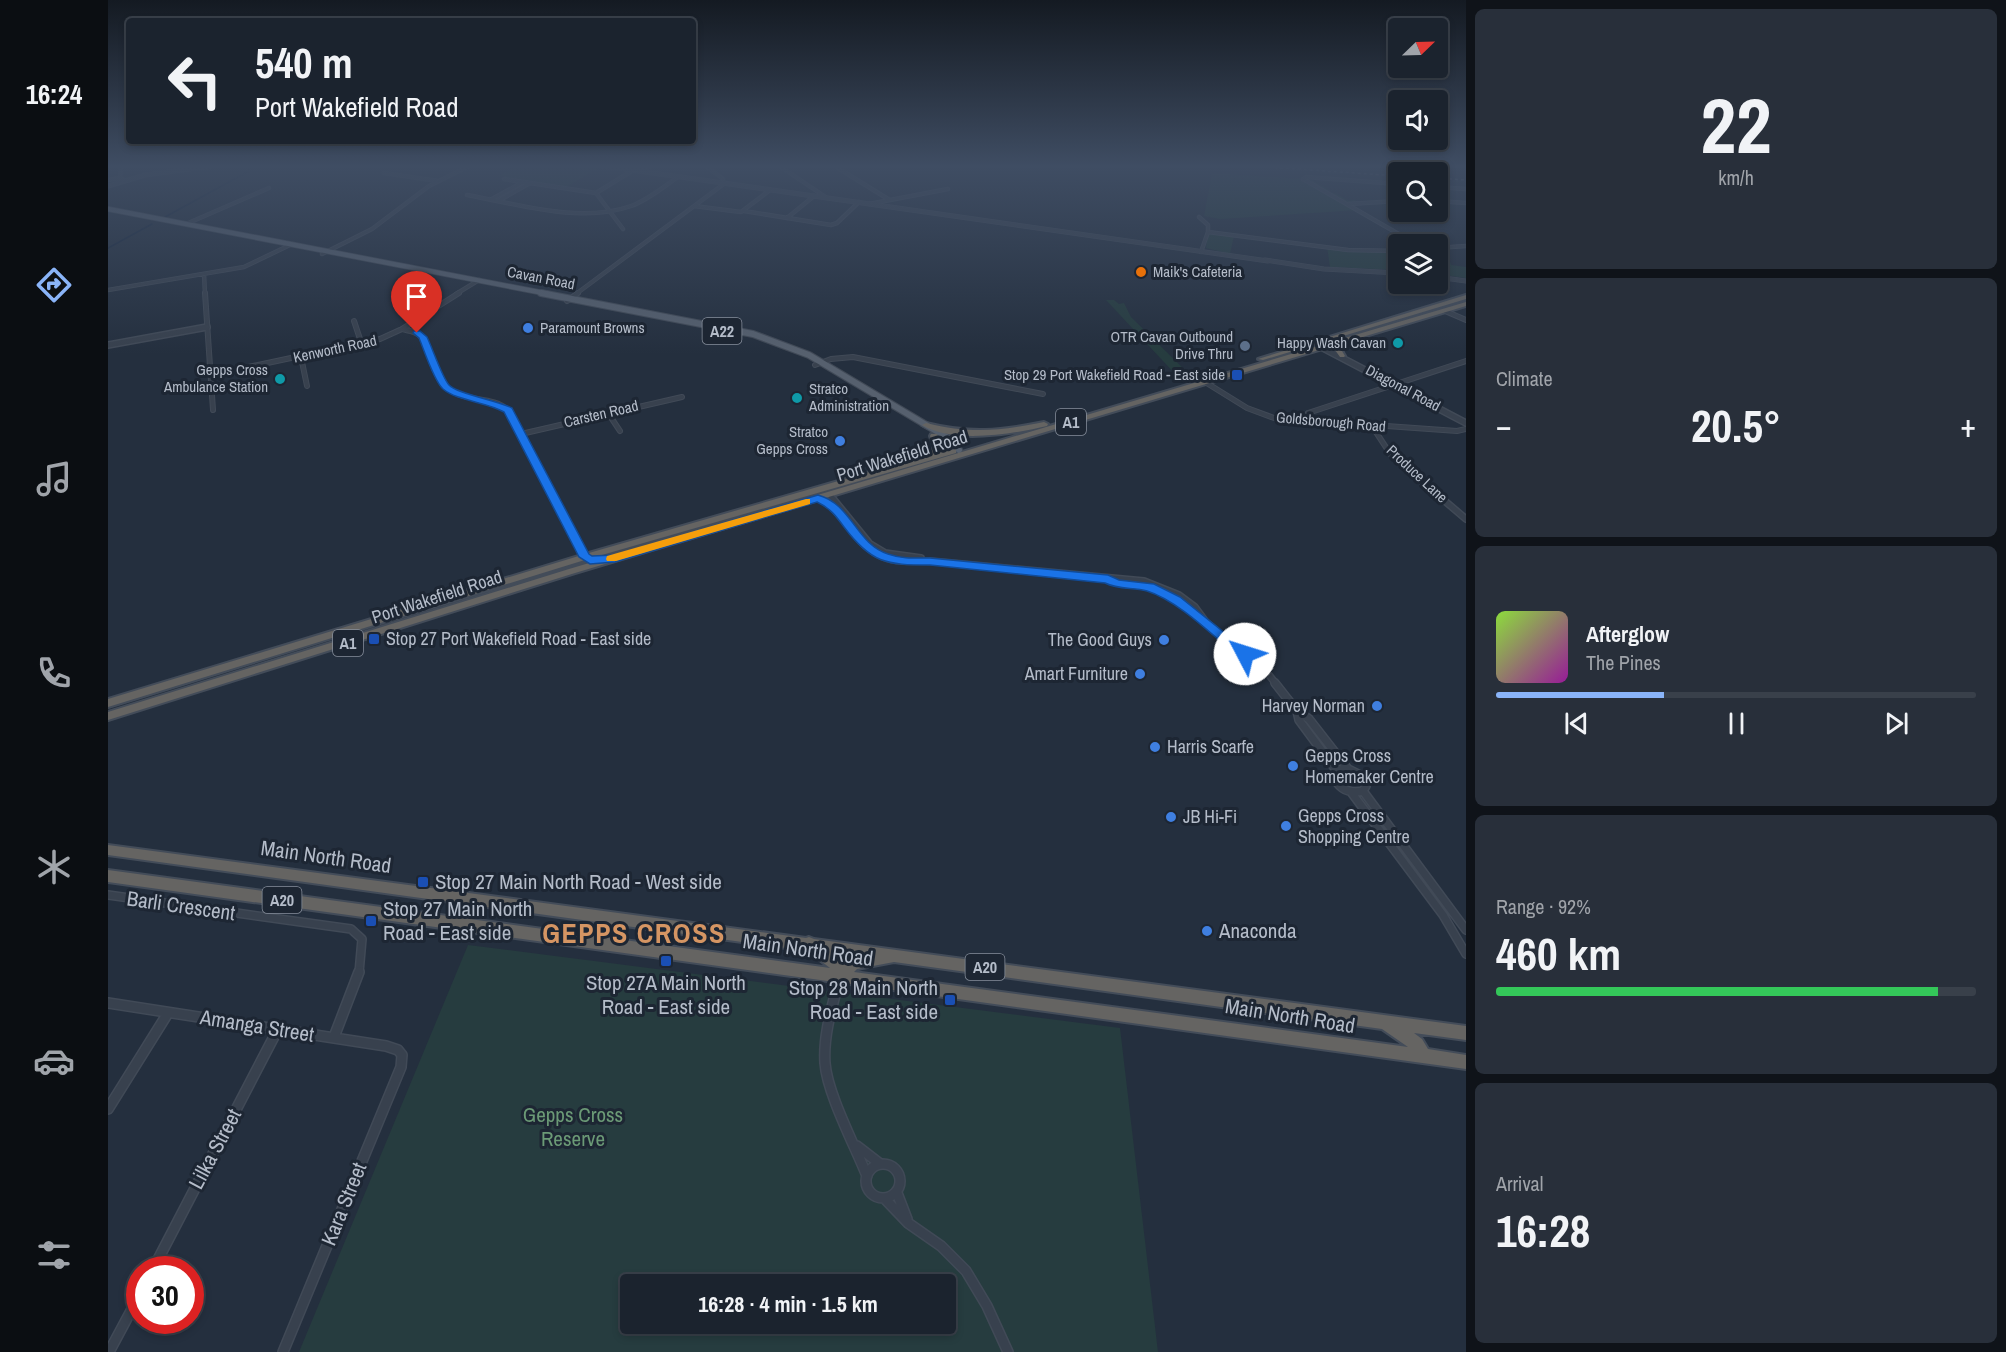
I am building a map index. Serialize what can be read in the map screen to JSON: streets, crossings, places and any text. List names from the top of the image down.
{
  "streets": {
    "highway": [
      "A1",
      "Port Wakefield Road",
      "Main North Road",
      "A20"
    ],
    "main road": ["Cavan Road", "A22"],
    "street": [
      "Kenworth Road",
      "Diagonal Road",
      "Carsten Road",
      "Goldsborough Road",
      "Produce Lane",
      "Barli Crescent",
      "Amanga Street",
      "Lilka Street",
      "Kara Street"
    ]
  },
  "crossings": [
    ["Cavan Road", "Kenworth Road"],
    ["Cavan Road", "Port Wakefield Road"],
    ["Diagonal Road", "Port Wakefield Road"],
    ["Goldsborough Road", "Port Wakefield Road"],
    ["Goldsborough Road", "Produce Lane"],
    ["Barli Crescent", "Amanga Street"],
    ["Amanga Street", "Lilka Street"],
    ["Amanga Street", "Kara Street"]
  ],
  "districts": ["GEPPS CROSS"],
  "parks": ["Gepps Cross Reserve"],
  "places": {
    "other": [
      "Maik's Cafeteria",
      "Paramount Browns",
      "Happy Wash Cavan",
      "OTR Cavan Outbound Drive Thru",
      "Gepps Cross Ambulance Station",
      "Stratco Administration",
      "Stratco Gepps Cross",
      "The Good Guys",
      "Amart Furniture",
      "Harvey Norman",
      "Harris Scarfe",
      "Gepps Cross Homemaker Centre",
      "JB Hi-Fi",
      "Gepps Cross Shopping Centre",
      "Anaconda"
    ],
    "transit": [
      "Stop 29 Port Wakefield Road - East side",
      "Stop 27 Port Wakefield Road - East side",
      "Stop 27 Main North Road - West side",
      "Stop 27 Main North Road - East side",
      "Stop 27A Main North Road - East side",
      "Stop 28 Main North Road - East side"
    ]
  },
  "north": "top right",
  "page": {
    "tabs": "16:24",
    "tile": [
      ["22", "km/h"],
      "Climate",
      ["Range · 92%", "460 km"],
      ["Arrival", "16:28"]
    ],
    "turn": ["540 m", "Port Wakefield Road"],
    "heat": ["−", "20.5°", "+"],
    "song": ["Afterglow", "The Pines"],
    "limit": "30",
    "trip": "16:28 · 4 min · 1.5 km"
  }
}
